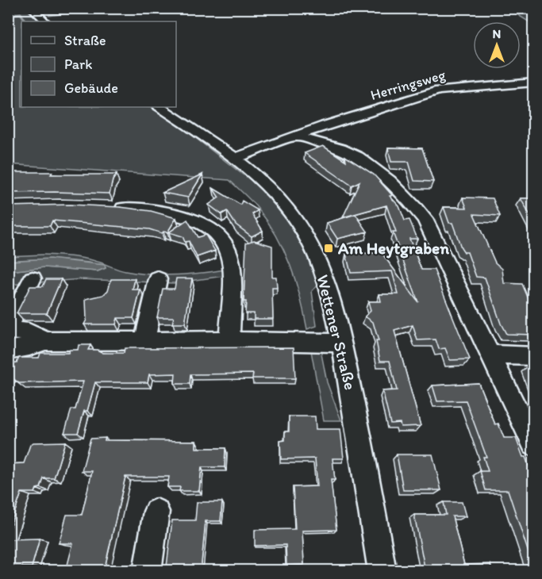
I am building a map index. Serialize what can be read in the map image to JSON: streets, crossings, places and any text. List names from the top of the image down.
{
  "streets": {
    "street": ["Herringsweg", "Wettener Straße"]
  },
  "crossings": [
    ["Herringsweg", "Wettener Straße"]
  ],
  "places": {
    "transit": ["Am Heytgraben"]
  },
  "legend": ["Straße", "Park", "Gebäude"],
  "north": "top"
}
